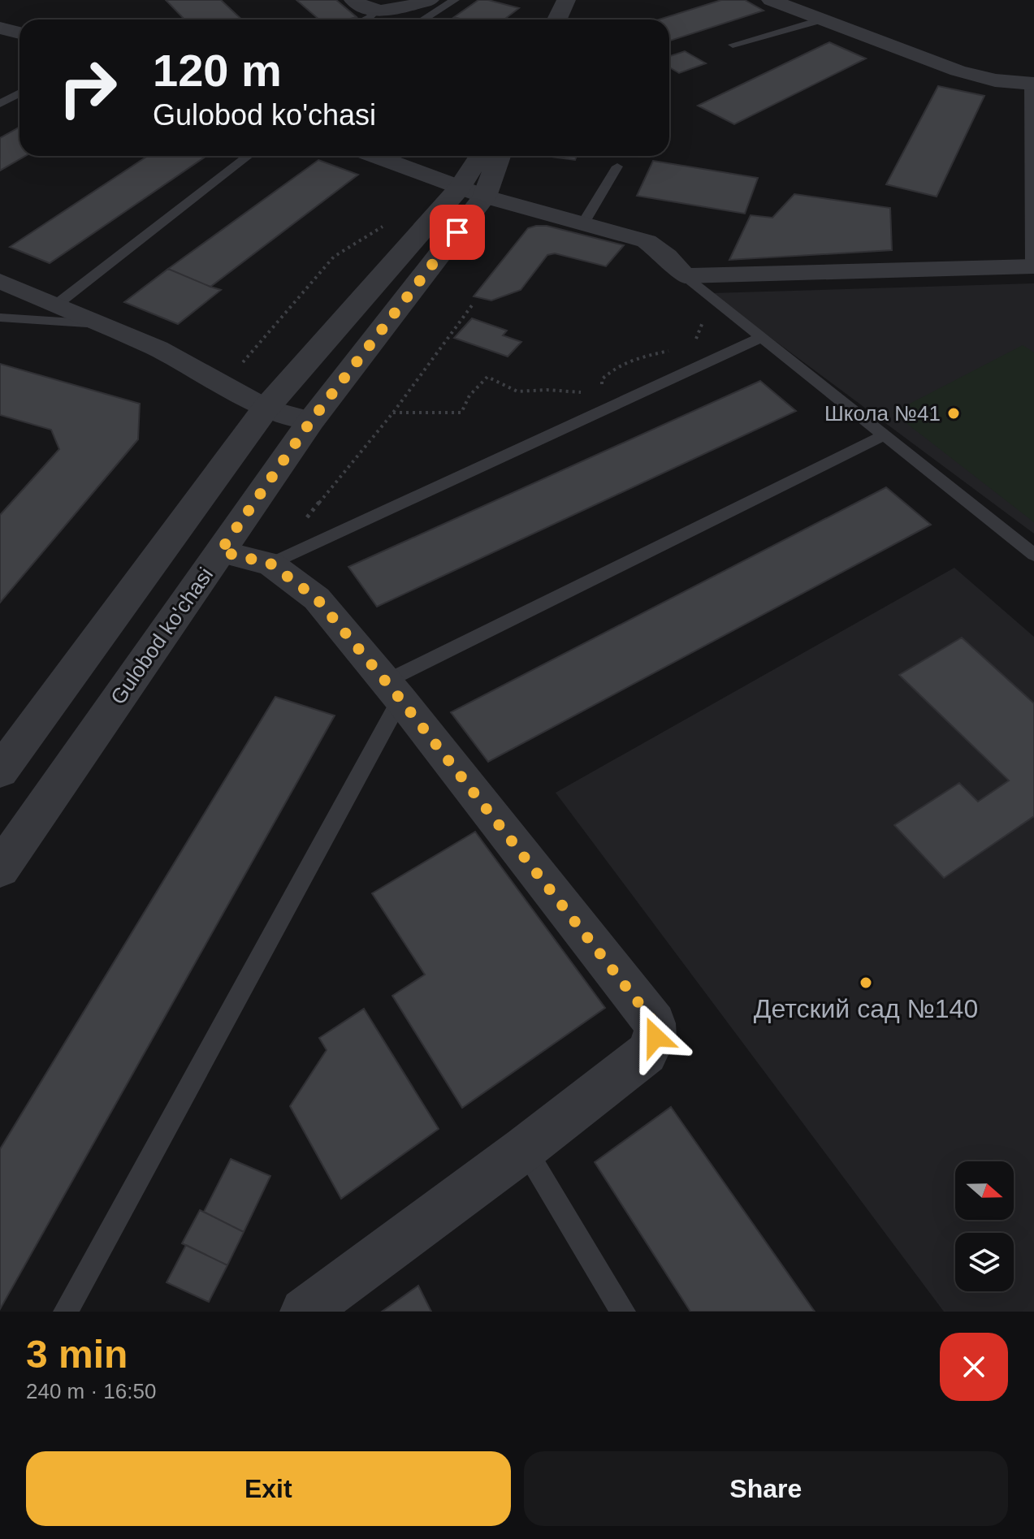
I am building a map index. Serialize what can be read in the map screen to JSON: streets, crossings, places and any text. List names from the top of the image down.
{
  "streets": {
    "street": ["Gulobod ko'chasi"]
  },
  "places": ["Школа №41", "Детский сад №140"],
  "north": "right",
  "page": {
    "turn": ["120 m", "Gulobod ko'chasi"],
    "heading": ["3 min", "240 m · 16:50"],
    "buttons": ["Exit", "Share"]
  }
}
